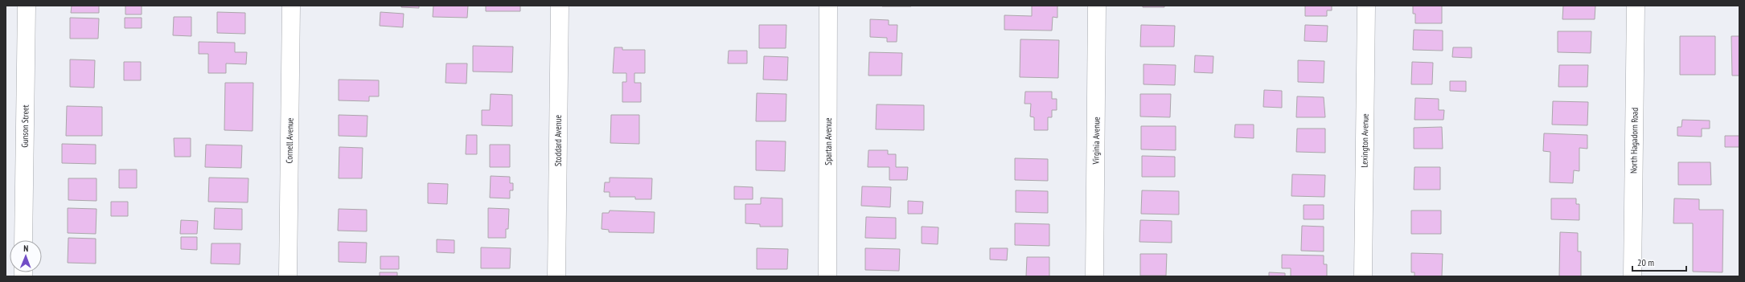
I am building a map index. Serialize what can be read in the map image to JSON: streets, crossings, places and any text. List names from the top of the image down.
{
  "streets": {
    "street": [
      "Gunson Street",
      "Cornell Avenue",
      "Stoddard Avenue",
      "Virginia Avenue",
      "Lexington Avenue",
      "North Hagadorn Road",
      "Spartan Avenue"
    ]
  },
  "scale_bar": "20 m",
  "north": "top"
}
